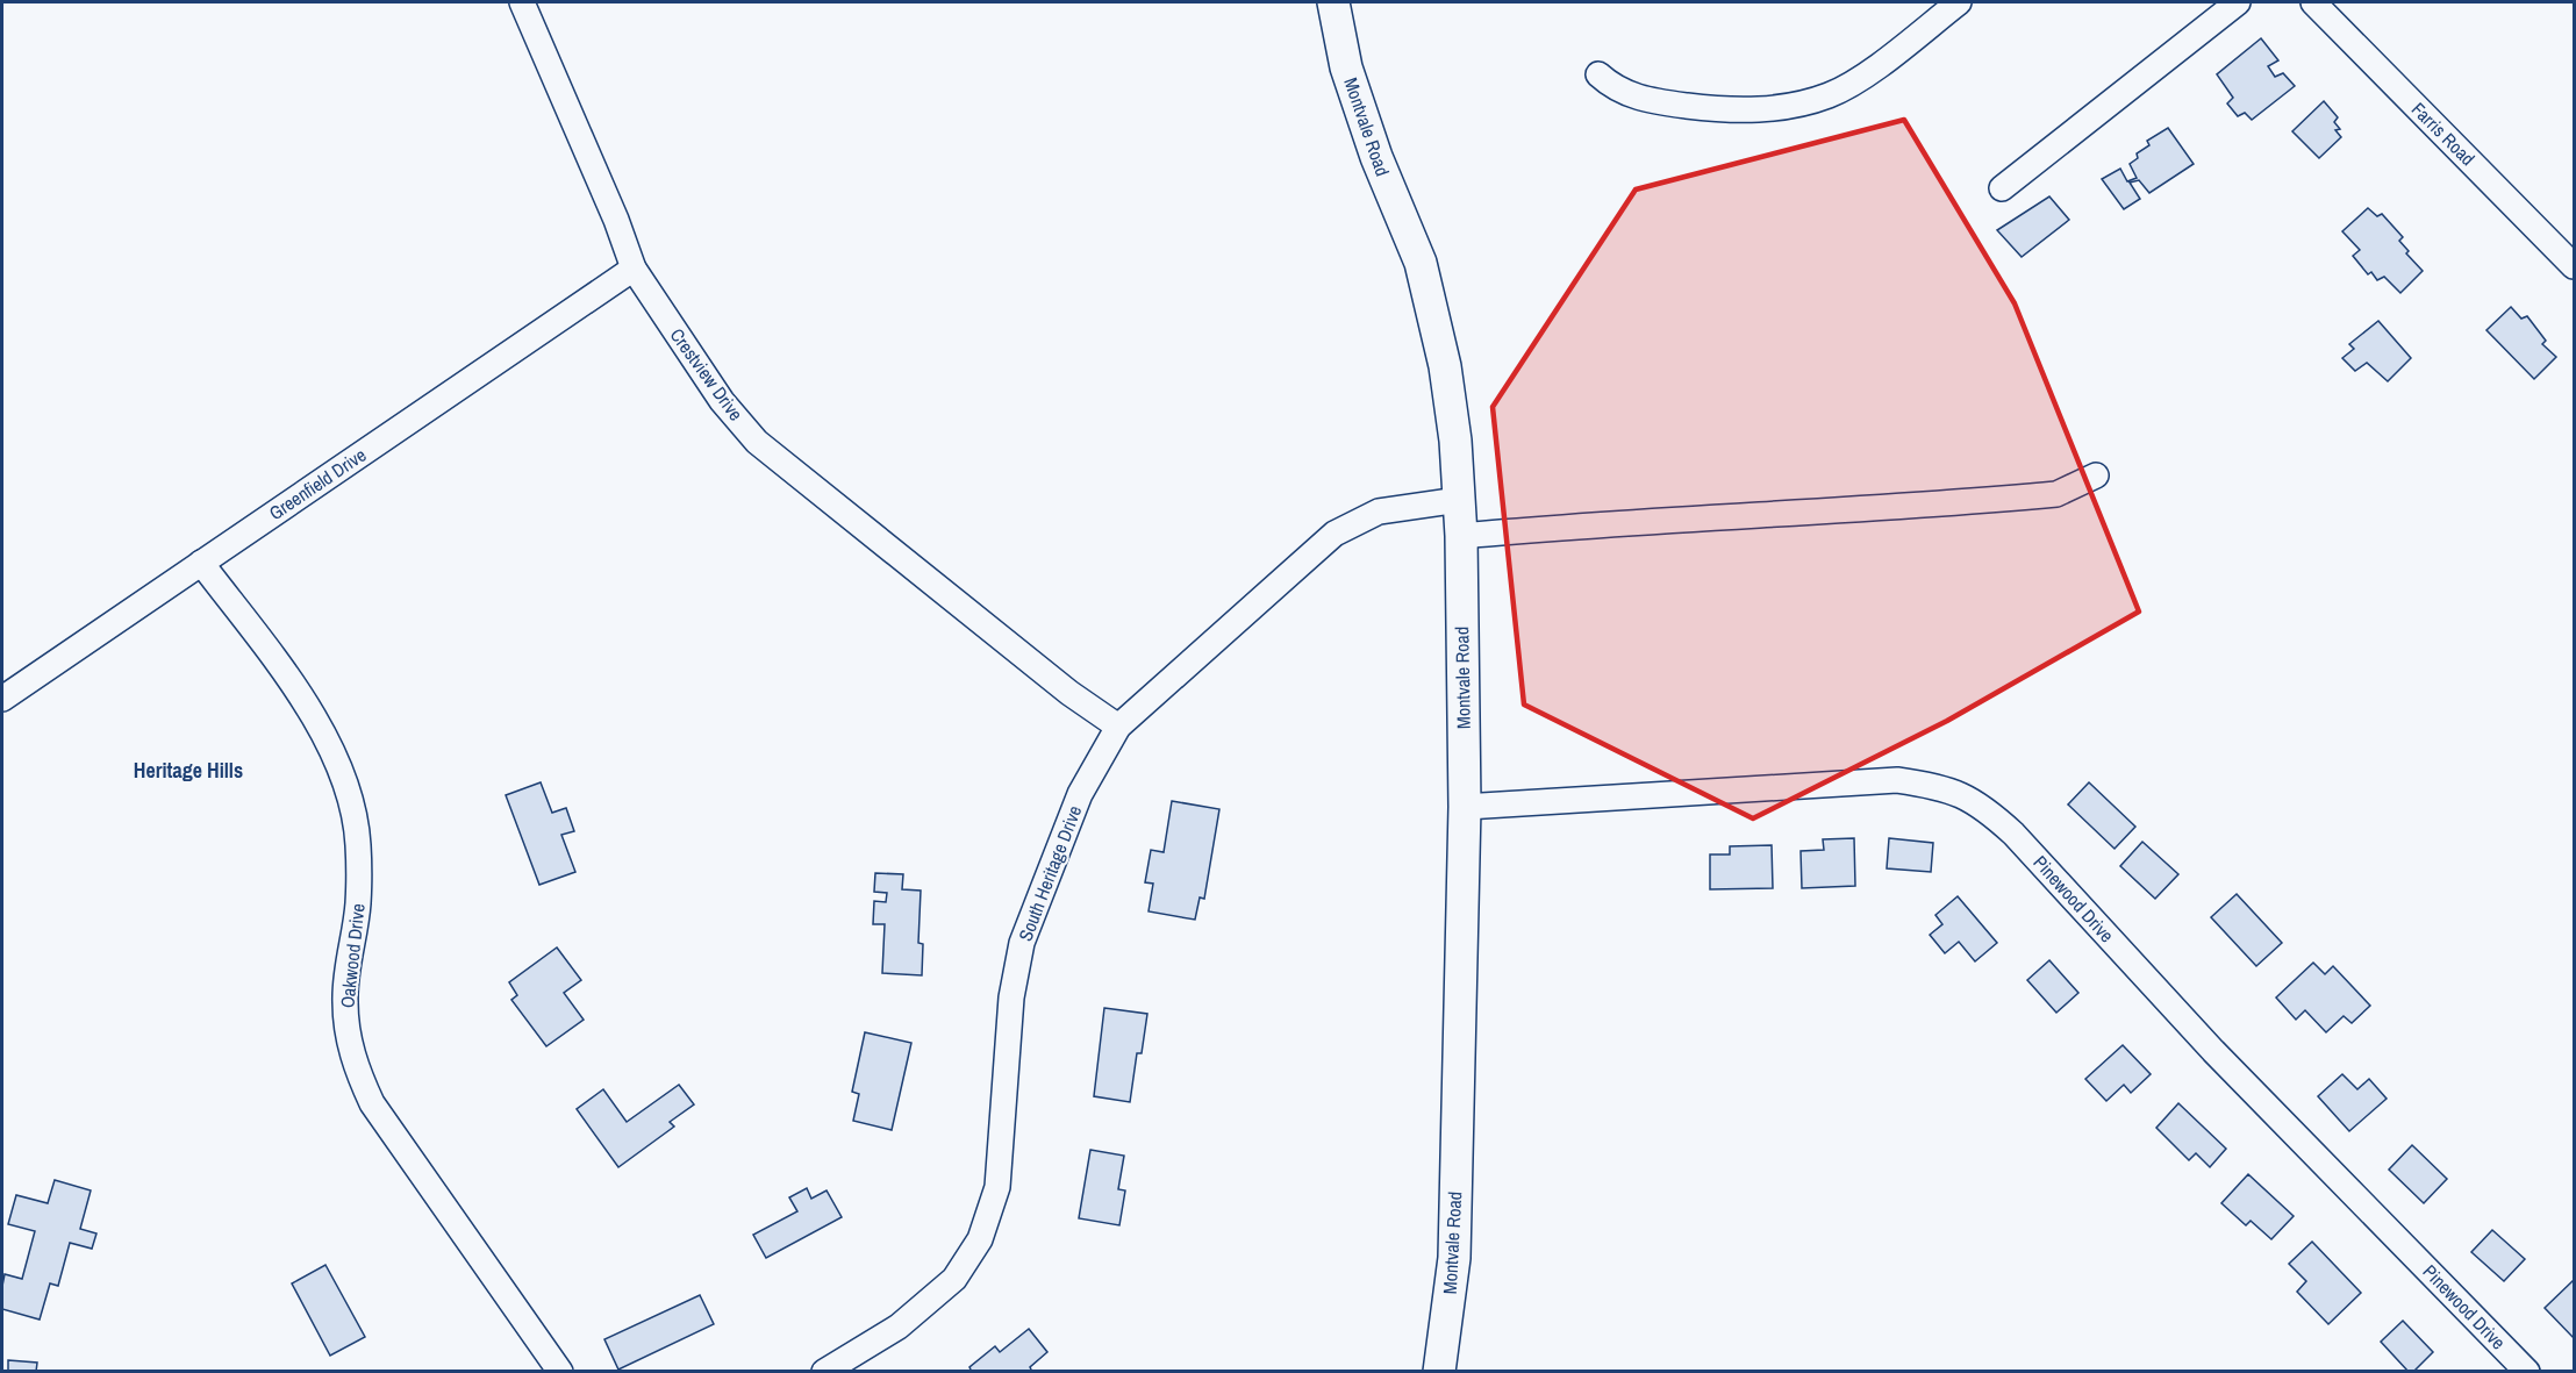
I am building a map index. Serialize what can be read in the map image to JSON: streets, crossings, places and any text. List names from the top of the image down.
{
  "streets": {
    "main road": ["Montvale Road"],
    "street": [
      "Farris Road",
      "Crestview Drive",
      "Greenfield Drive",
      "South Heritage Drive",
      "Pinewood Drive",
      "Oakwood Drive"
    ]
  },
  "crossings": [
    ["Montvale Road", "South Heritage Drive"],
    ["Montvale Road", "Pinewood Drive"],
    ["Crestview Drive", "Greenfield Drive"],
    ["Crestview Drive", "South Heritage Drive"],
    ["Greenfield Drive", "Oakwood Drive"]
  ],
  "districts": ["Heritage Hills"]
}
